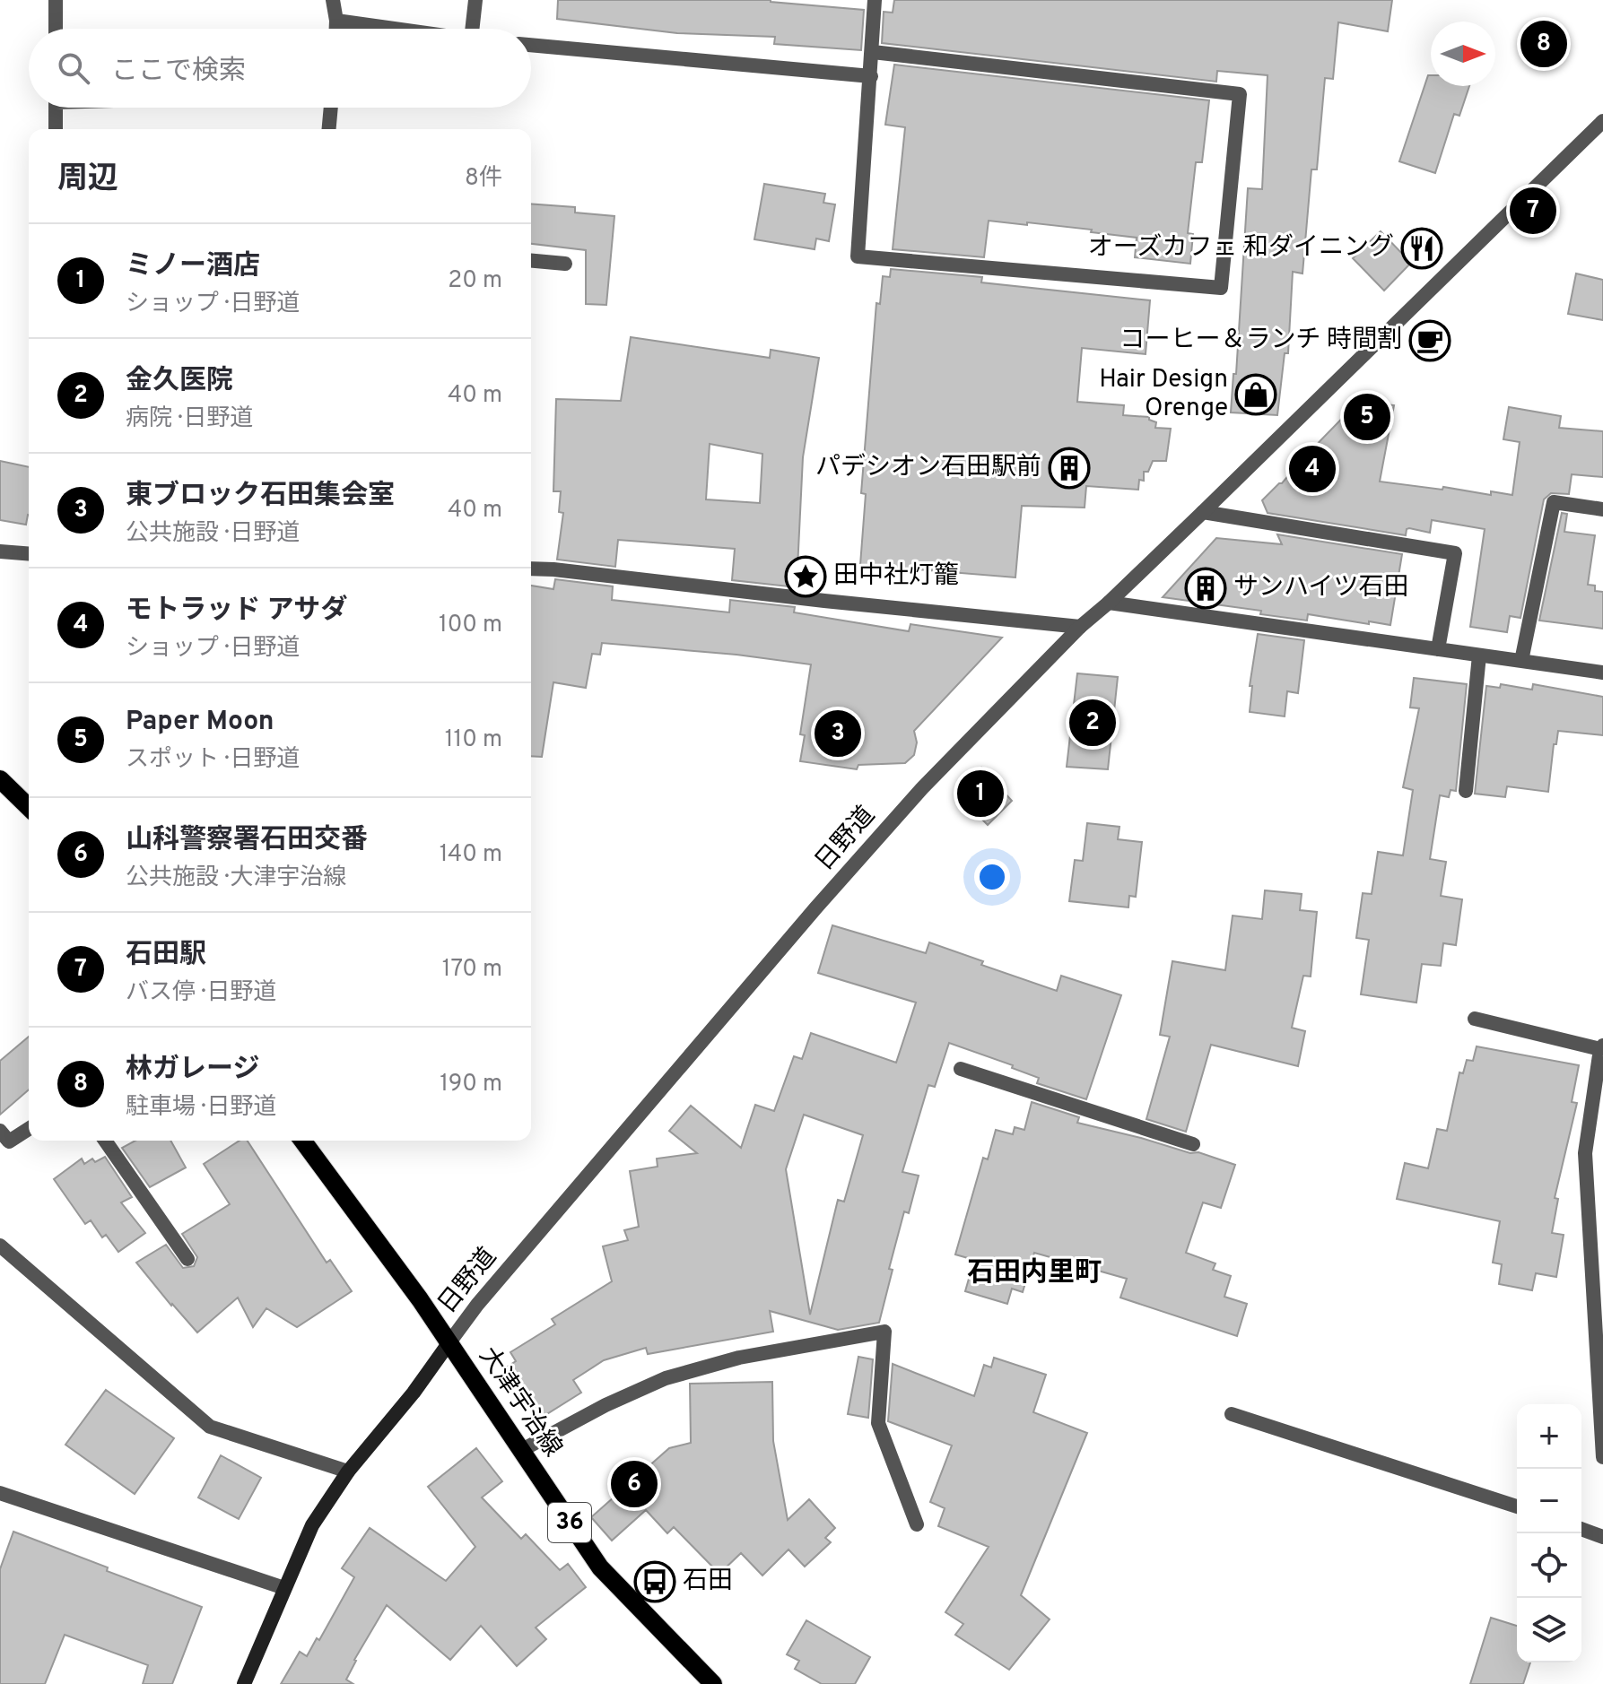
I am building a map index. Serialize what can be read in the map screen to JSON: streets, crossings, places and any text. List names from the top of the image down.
{
  "streets": {
    "main road": ["日野道", "大津宇治線", "36"]
  },
  "crossings": [
    ["日野道", "大津宇治線"]
  ],
  "districts": ["石田内里町"],
  "places": {
    "restaurant": ["オーズカフェ 和ダイニング"],
    "cafe": ["コーヒー＆ランチ 時間割"],
    "shop": ["Hair Design Orenge"],
    "building": ["パデシオン石田駅前", "サンハイツ石田"],
    "place": ["田中社灯籠"],
    "bus stop": ["石田"]
  },
  "north": "right",
  "page": {
    "pins": [
      "8",
      "7",
      "5",
      "4",
      "2",
      "3",
      "1",
      "6"
    ],
    "search": "ここで検索",
    "heading": ["周辺", "8件"],
    "list": [
      {
        "mark": "1",
        "name": "ミノー酒店",
        "note": "ショップ · 日野道",
        "value": "20 m"
      },
      {
        "mark": "2",
        "name": "金久医院",
        "note": "病院 · 日野道",
        "value": "40 m"
      },
      {
        "mark": "3",
        "name": "東ブロック石田集会室",
        "note": "公共施設 · 日野道",
        "value": "40 m"
      },
      {
        "mark": "4",
        "name": "モトラッド アサダ",
        "note": "ショップ · 日野道",
        "value": "100 m"
      },
      {
        "mark": "5",
        "name": "Paper Moon",
        "note": "スポット · 日野道",
        "value": "110 m"
      },
      {
        "mark": "6",
        "name": "山科警察署石田交番",
        "note": "公共施設 · 大津宇治線",
        "value": "140 m"
      },
      {
        "mark": "7",
        "name": "石田駅",
        "note": "バス停 · 日野道",
        "value": "170 m"
      },
      {
        "mark": "8",
        "name": "林ガレージ",
        "note": "駐車場 · 日野道",
        "value": "190 m"
      }
    ],
    "map_buttons": ["+", "−"]
  }
}
